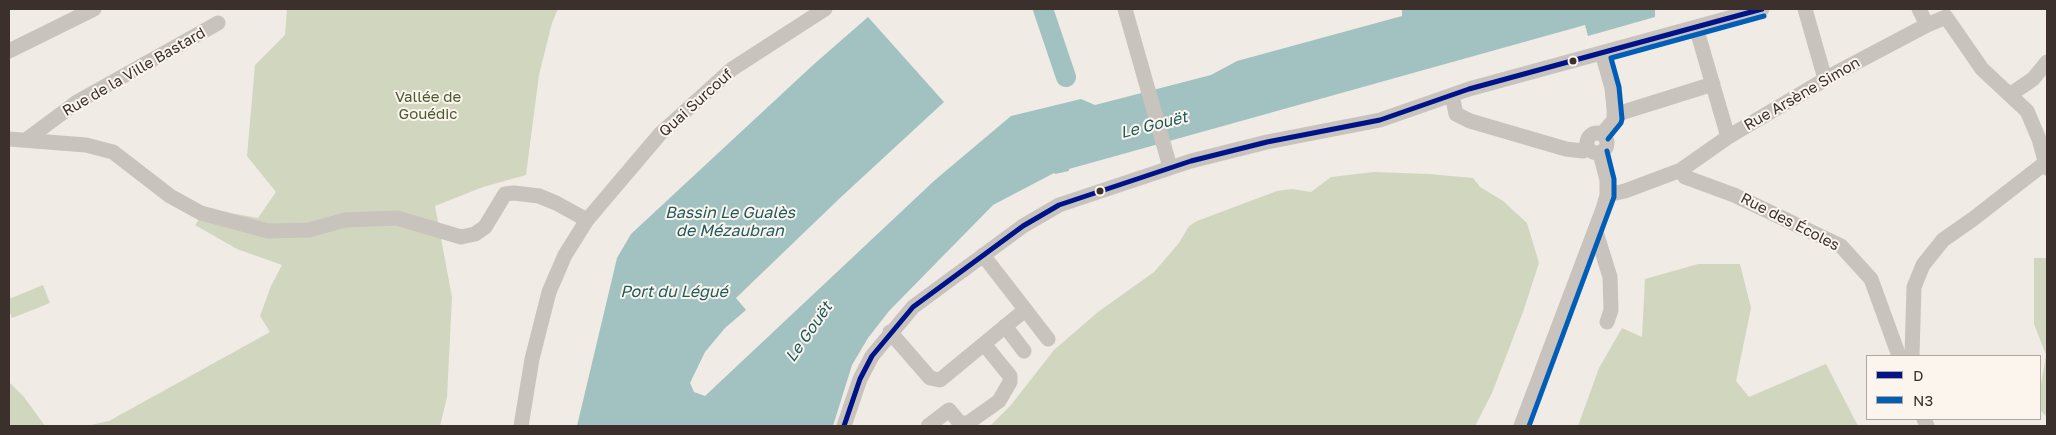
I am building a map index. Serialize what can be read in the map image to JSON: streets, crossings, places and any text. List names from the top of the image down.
{
  "streets": {
    "street": [
      "Rue de la Ville Bastard",
      "Rue Arsène Simon",
      "Quai Surcouf",
      "Rue des Écoles"
    ]
  },
  "crossings": [
    ["Rue Arsène Simon", "Rue des Écoles"]
  ],
  "water": ["Le Gouët", "Bassin Le Gualès de Mézaubran", "Port du Légué"],
  "parks": ["Vallée de Gouédic"],
  "lines": ["transit line D", "transit line N3"],
  "legend": ["D", "N3"]
}
